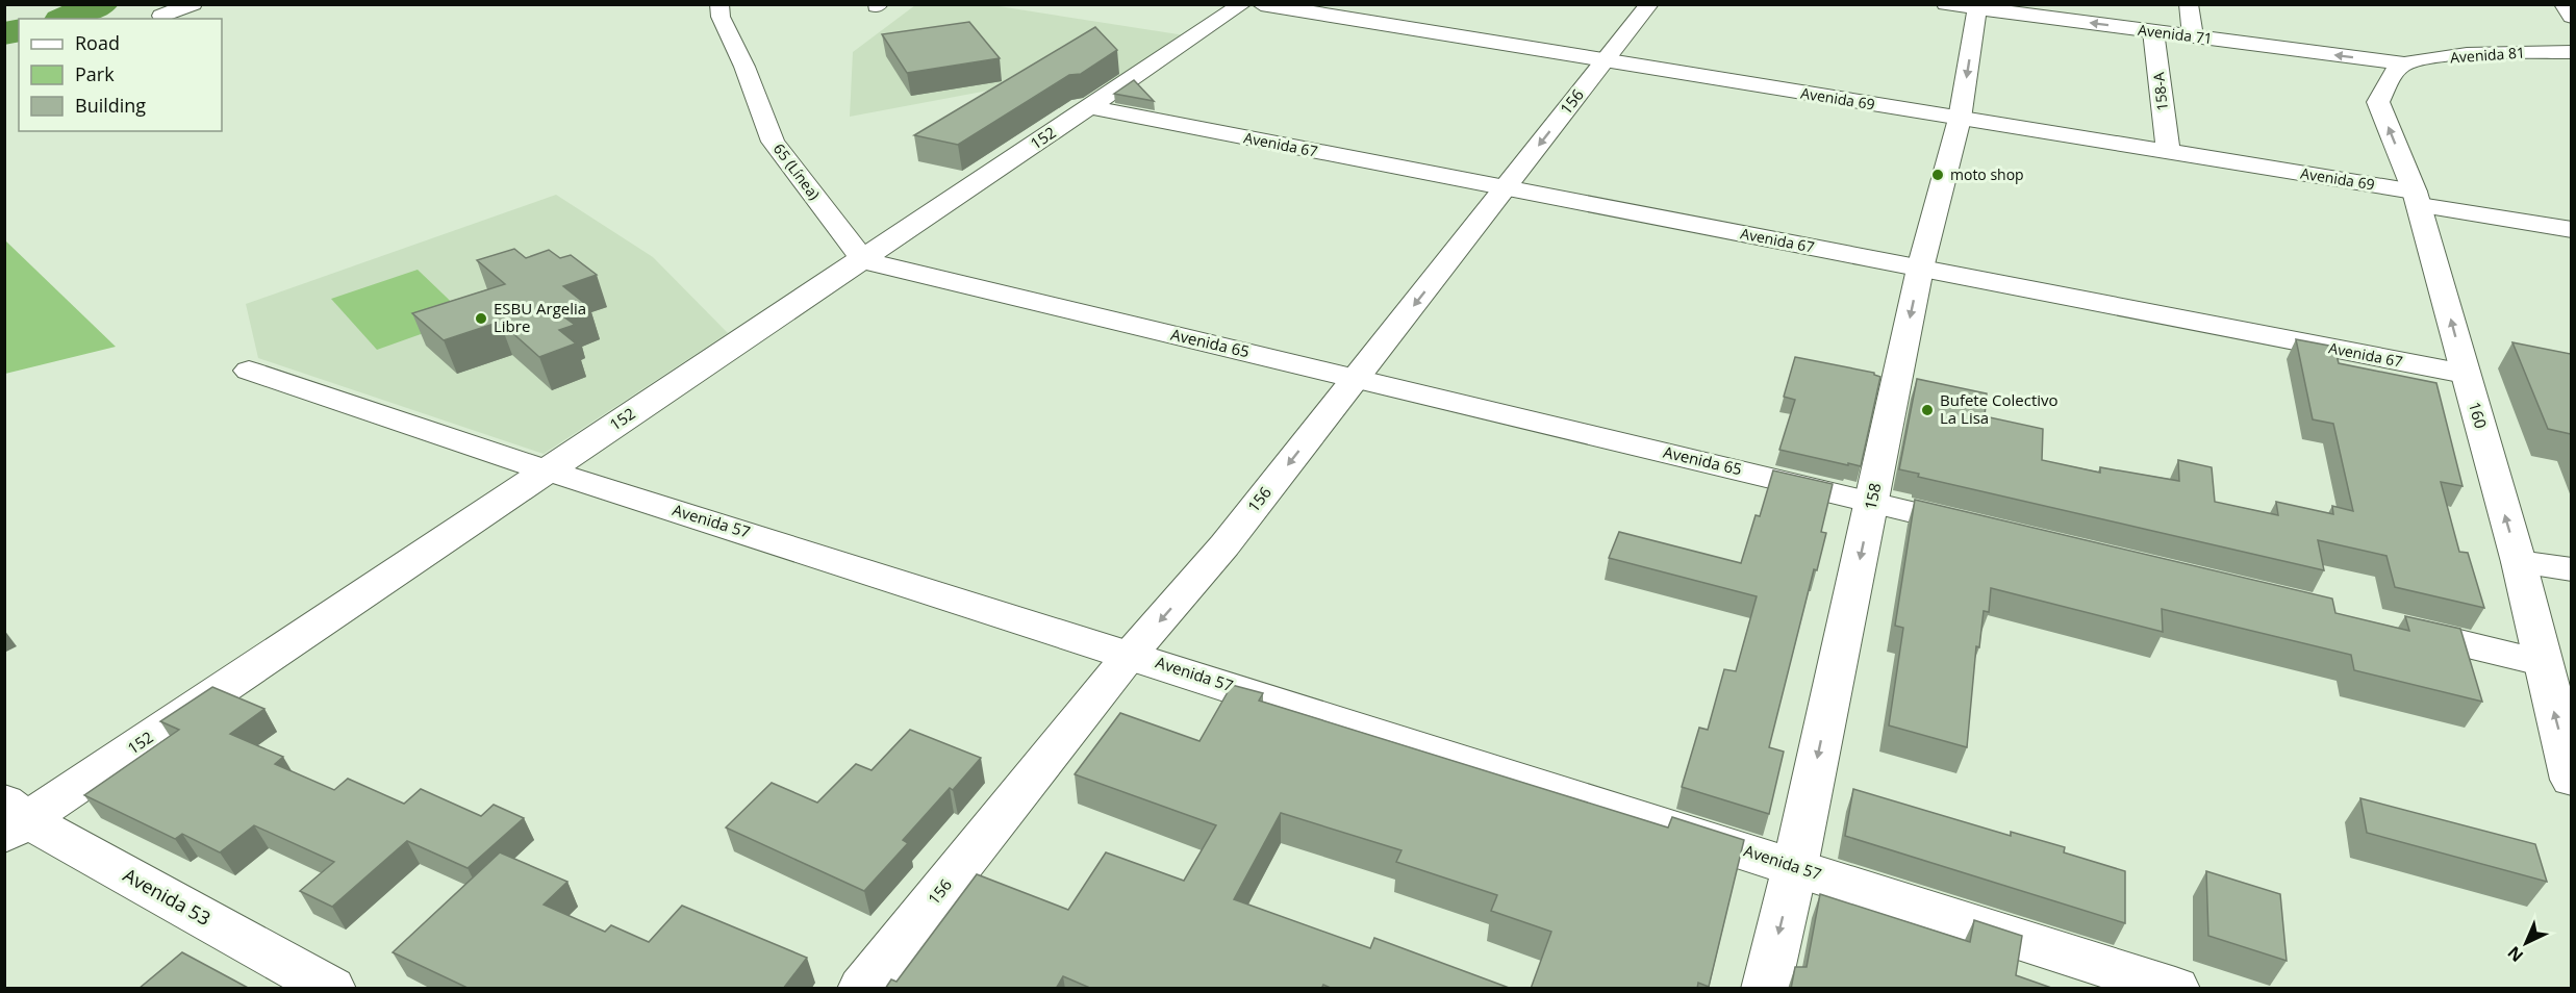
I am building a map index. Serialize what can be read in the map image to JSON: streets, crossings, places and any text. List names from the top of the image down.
{
  "streets": {
    "street": [
      "Avenida 71",
      "Avenida 81",
      "158-A",
      "Avenida 69",
      "156",
      "152",
      "Avenida 67",
      "65 (Línea)",
      "Avenida 65",
      "160",
      "158",
      "Avenida 57",
      "Avenida 53"
    ]
  },
  "crossings": [
    ["Avenida 71", "Avenida 81"],
    ["Avenida 71", "158-A"],
    ["Avenida 71", "160"],
    ["Avenida 71", "158"],
    ["Avenida 81", "160"],
    ["158-A", "Avenida 69"],
    ["Avenida 69", "156"],
    ["Avenida 69", "160"],
    ["Avenida 69", "158"],
    ["156", "Avenida 67"],
    ["156", "Avenida 65"],
    ["156", "Avenida 57"],
    ["152", "Avenida 67"],
    ["152", "65 (Línea)"],
    ["152", "Avenida 65"],
    ["152", "Avenida 57"],
    ["152", "Avenida 53"],
    ["Avenida 67", "160"],
    ["Avenida 67", "158"],
    ["65 (Línea)", "Avenida 65"],
    ["Avenida 65", "158"],
    ["158", "Avenida 57"]
  ],
  "one_way": [
    "Avenida 71",
    "156",
    "160",
    "158"
  ],
  "places": ["moto shop", "ESBU Argelia Libre", "Bufete Colectivo La Lisa"],
  "legend": ["Road", "Park", "Building"],
  "north": "bottom left"
}
